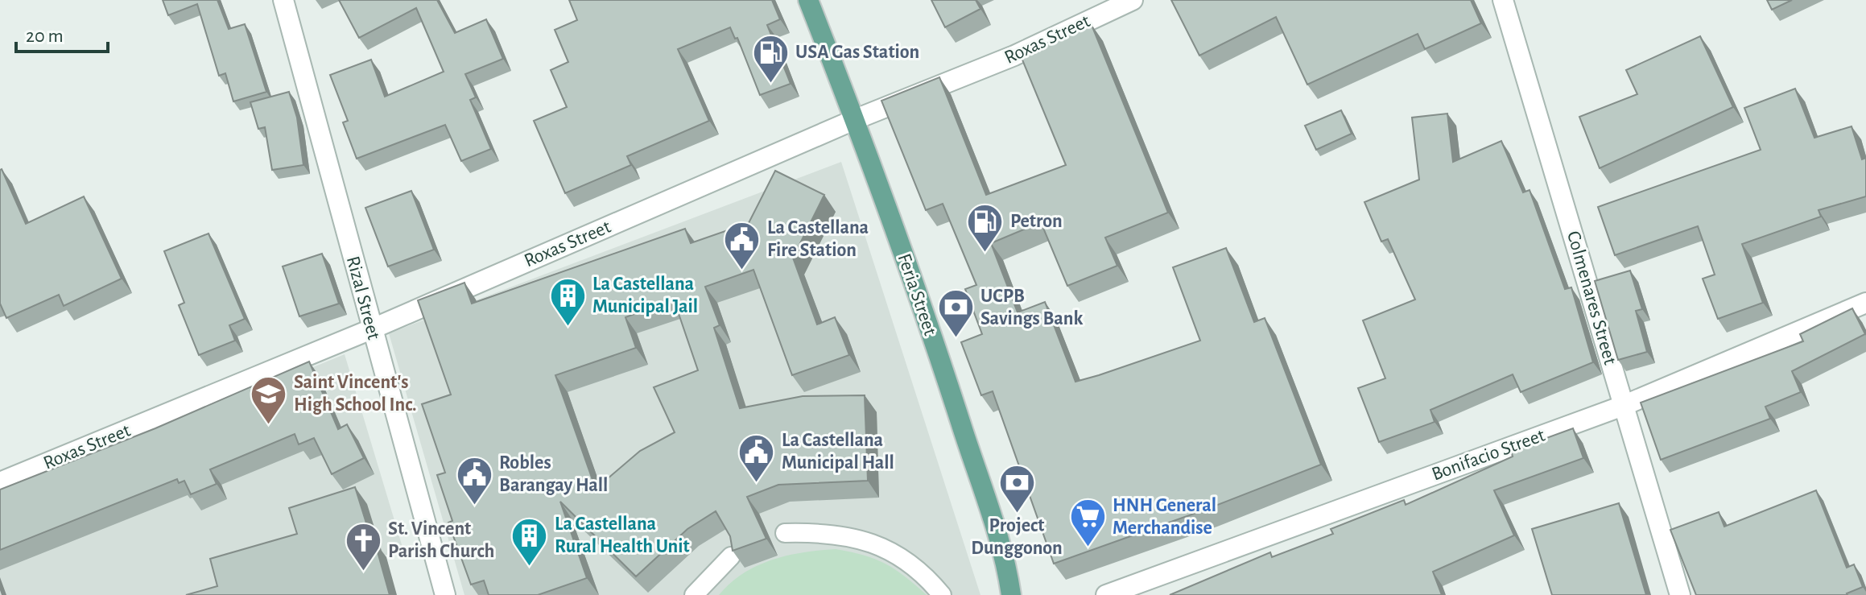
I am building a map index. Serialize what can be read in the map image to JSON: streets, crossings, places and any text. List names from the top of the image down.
{
  "streets": {
    "main road": ["Feria Street"],
    "street": [
      "Roxas Street",
      "Rizal Street",
      "Colmenares Street",
      "Bonifacio Street"
    ]
  },
  "crossings": [
    ["Roxas Street", "Feria Street"],
    ["Roxas Street", "Rizal Street"],
    ["Colmenares Street", "Bonifacio Street"]
  ],
  "places": {
    "fuel station": ["USA Gas Station", "Petron"],
    "public building": ["La Castellana Fire Station", "La Castellana Municipal Hall", "Robles Barangay Hall"],
    "building": ["La Castellana Municipal Jail", "La Castellana Rural Health Unit"],
    "bank": ["UCPB Savings Bank", "Project Dunggonon"],
    "school or university": ["Saint Vincent's High School Inc."],
    "supermarket": ["HNH General Merchandise"],
    "church": ["St. Vincent Parish Church"]
  },
  "scale_bar": "20 m"
}
